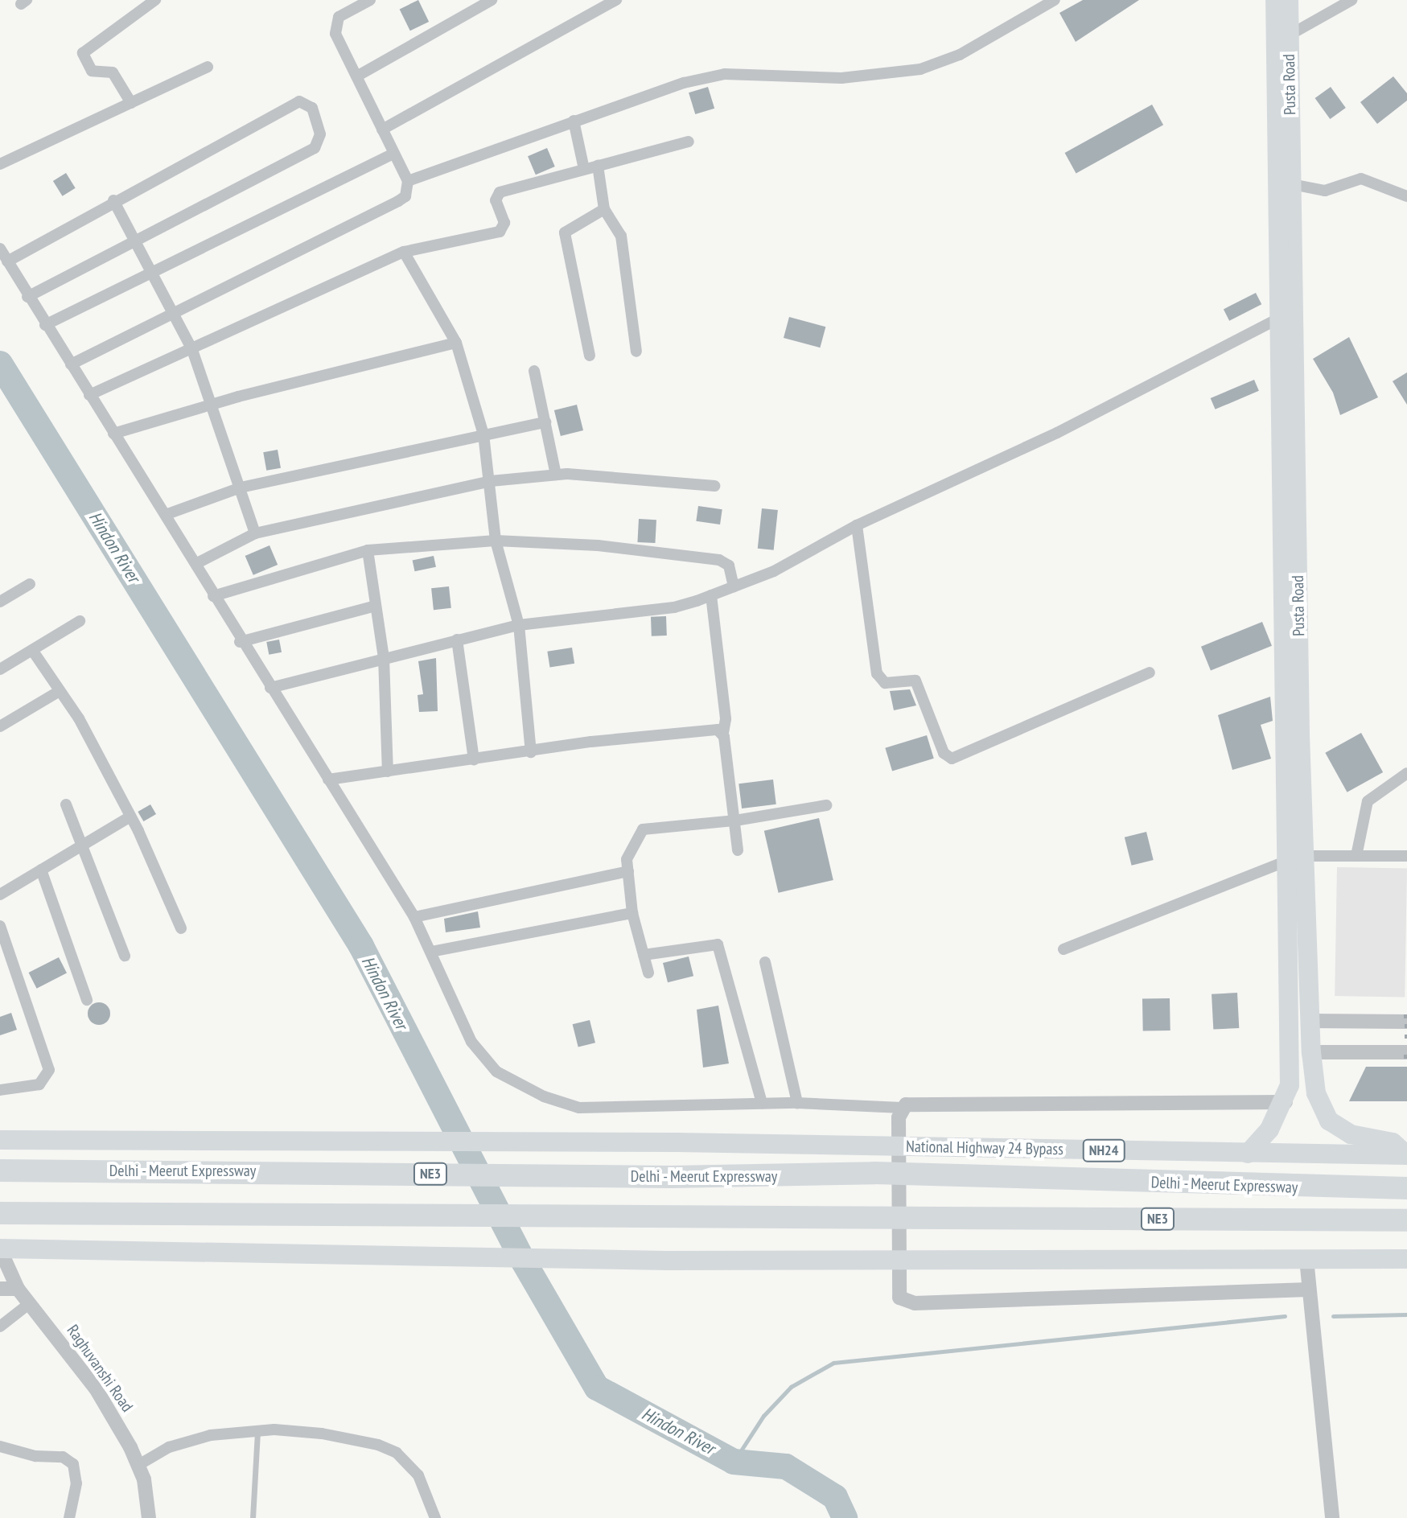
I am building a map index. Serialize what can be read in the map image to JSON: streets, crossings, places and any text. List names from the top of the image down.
{
  "streets": {
    "highway": ["Delhi - Meerut Expressway", "NE3"],
    "main road": ["Pusta Road", "National Highway 24 Bypass", "NH24"],
    "street": ["Raghuvanshi Road"]
  },
  "crossings": [
    ["Pusta Road", "National Highway 24 Bypass"]
  ],
  "water": ["Hindon River"]
}
